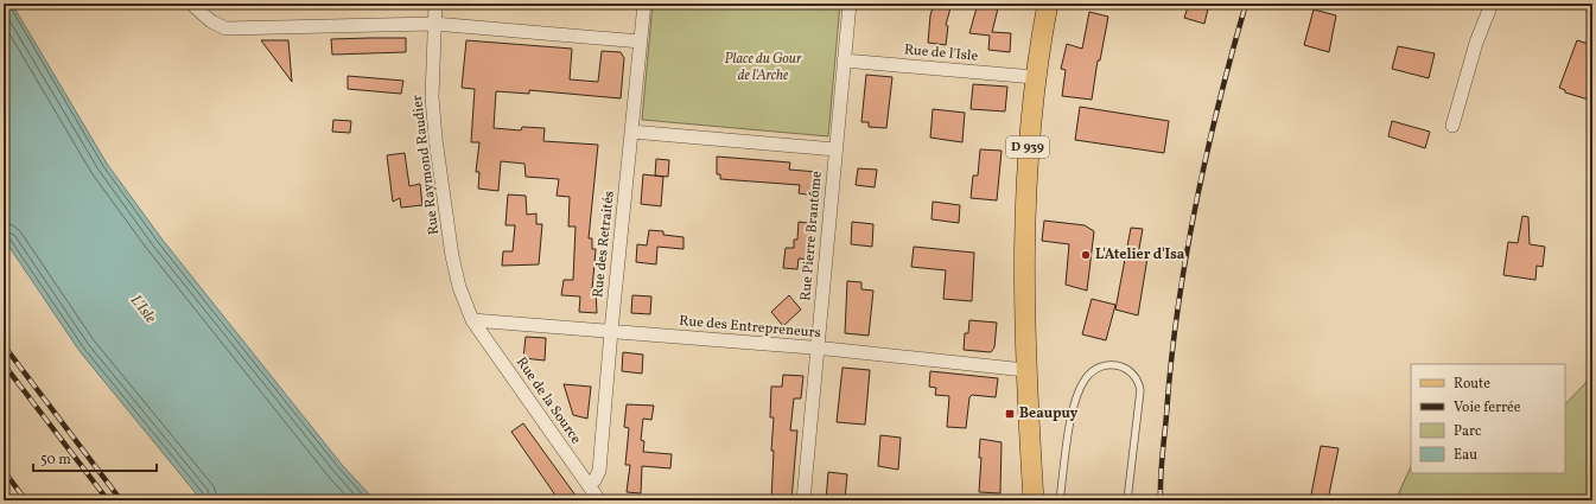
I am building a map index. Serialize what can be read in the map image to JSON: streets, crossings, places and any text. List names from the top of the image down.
{
  "streets": {
    "main road": ["D 939"],
    "street": [
      "Rue de l'Isle",
      "Rue Raymond Raudier",
      "Rue Pierre Brantôme",
      "Rue des Retraités",
      "Rue des Entrepreneurs",
      "Rue de la Source"
    ]
  },
  "crossings": [
    ["Rue de l'Isle", "D 939"],
    ["Rue de l'Isle", "Rue Pierre Brantôme"],
    ["D 939", "Rue des Entrepreneurs"],
    ["Rue Raymond Raudier", "Rue des Entrepreneurs"],
    ["Rue Raymond Raudier", "Rue de la Source"],
    ["Rue Pierre Brantôme", "Rue des Entrepreneurs"],
    ["Rue des Retraités", "Rue des Entrepreneurs"],
    ["Rue des Retraités", "Rue de la Source"],
    ["Rue des Entrepreneurs", "Rue de la Source"]
  ],
  "water": ["L'Isle"],
  "parks": ["Place du Gour de l'Arche"],
  "places": {
    "other": ["L'Atelier d'Isa"],
    "transit": ["Beaupuy"]
  },
  "legend": [
    "Route",
    "Voie ferrée",
    "Parc",
    "Eau"
  ],
  "scale_bar": "50 m"
}
